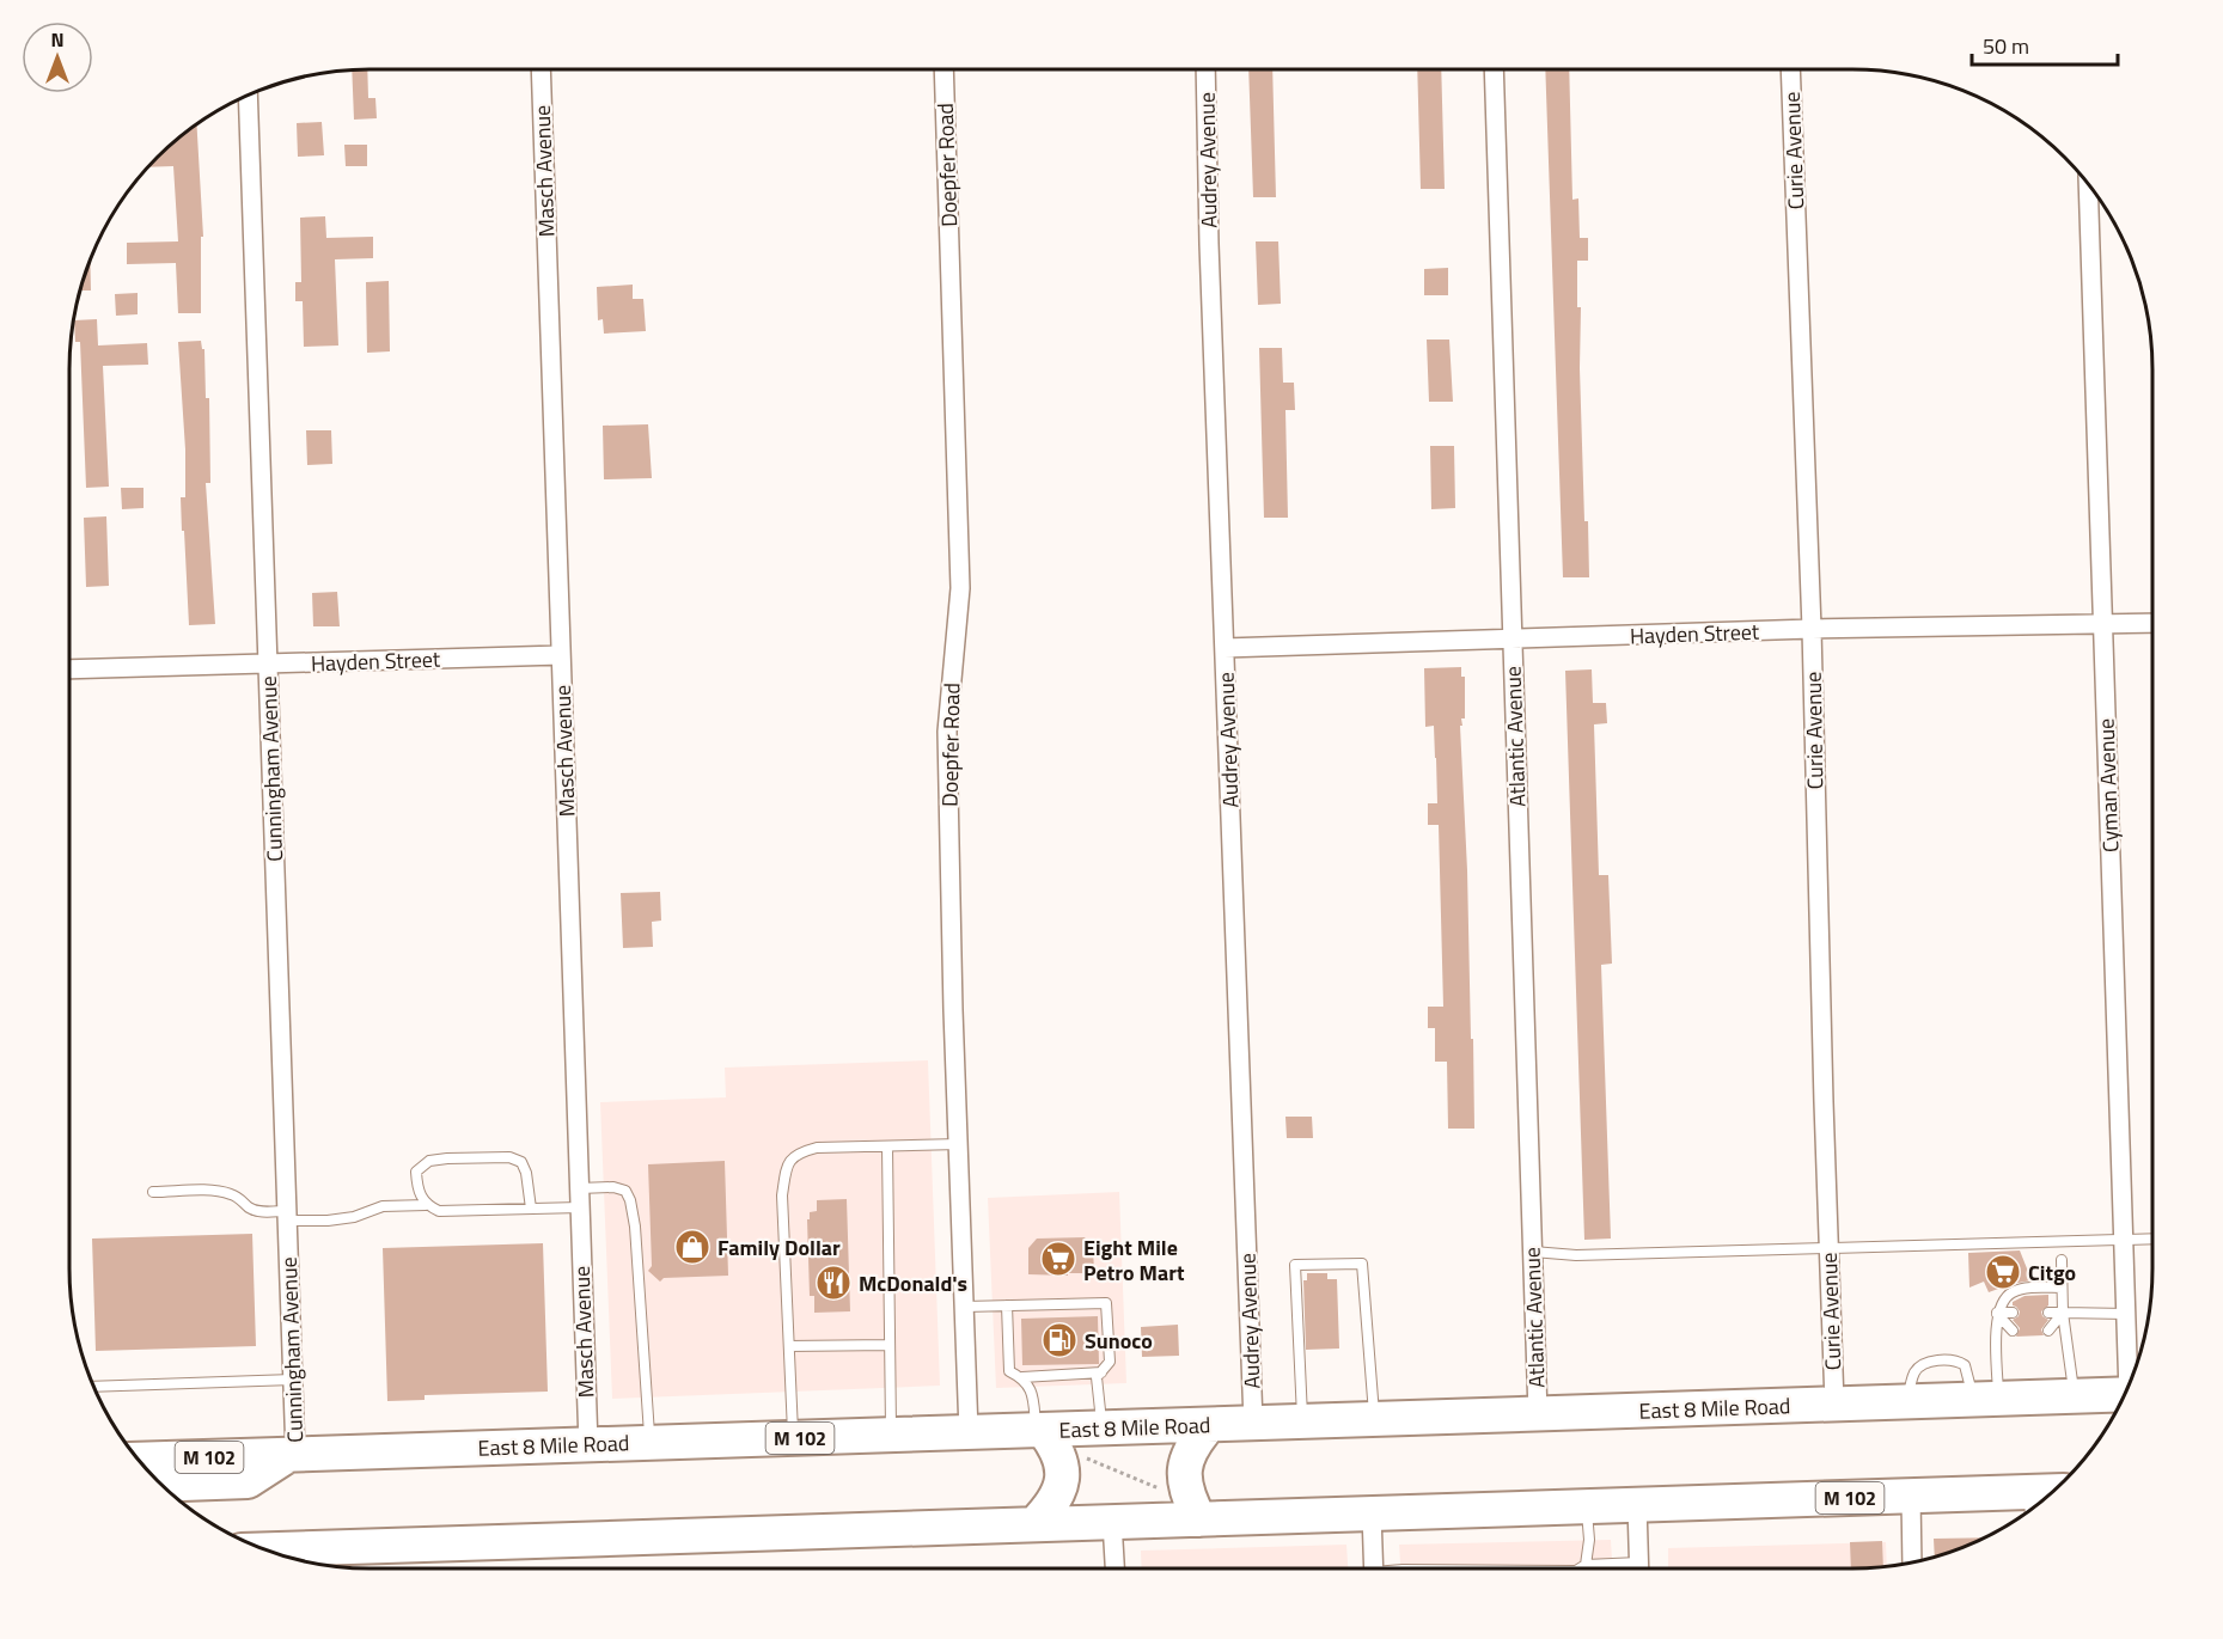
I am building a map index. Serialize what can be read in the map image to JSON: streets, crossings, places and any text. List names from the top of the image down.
{
  "streets": {
    "highway": ["East 8 Mile Road", "M 102"],
    "street": [
      "Curie Avenue",
      "Audrey Avenue",
      "Doepfer Road",
      "Masch Avenue",
      "Hayden Street",
      "Atlantic Avenue",
      "Cunningham Avenue",
      "Cyman Avenue"
    ]
  },
  "crossings": [
    ["Curie Avenue", "Hayden Street"],
    ["Curie Avenue", "East 8 Mile Road"],
    ["Audrey Avenue", "Hayden Street"],
    ["Audrey Avenue", "East 8 Mile Road"],
    ["Doepfer Road", "East 8 Mile Road"],
    ["Masch Avenue", "Hayden Street"],
    ["Masch Avenue", "East 8 Mile Road"],
    ["Hayden Street", "Atlantic Avenue"],
    ["Hayden Street", "Cunningham Avenue"],
    ["Hayden Street", "Cyman Avenue"],
    ["Atlantic Avenue", "East 8 Mile Road"],
    ["Cunningham Avenue", "East 8 Mile Road"]
  ],
  "places": {
    "shop": ["Family Dollar"],
    "supermarket": ["Eight Mile Petro Mart", "Citgo"],
    "restaurant": ["McDonald's"],
    "fuel station": ["Sunoco"]
  },
  "scale_bar": "50 m",
  "north": "top"
}
